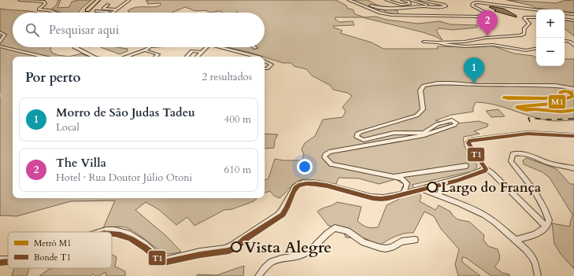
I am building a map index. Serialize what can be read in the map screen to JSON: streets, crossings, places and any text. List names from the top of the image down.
{
  "places": ["Largo do França", "Vista Alegre"],
  "lines": ["metro line M1", "tram line T1"],
  "legend": ["Metrô M1", "Bonde T1"],
  "page": {
    "map_buttons": ["+", "−"],
    "pins": ["2", "1"],
    "search": "Pesquisar aqui",
    "heading": ["Por perto", "2 resultados"],
    "list": [
      {
        "mark": "1",
        "name": "Morro de São Judas Tadeu",
        "note": "Local",
        "value": "400 m"
      },
      {
        "mark": "2",
        "name": "The Villa",
        "note": "Hotel · Rua Doutor Júlio Otoni",
        "value": "610 m"
      }
    ]
  }
}
